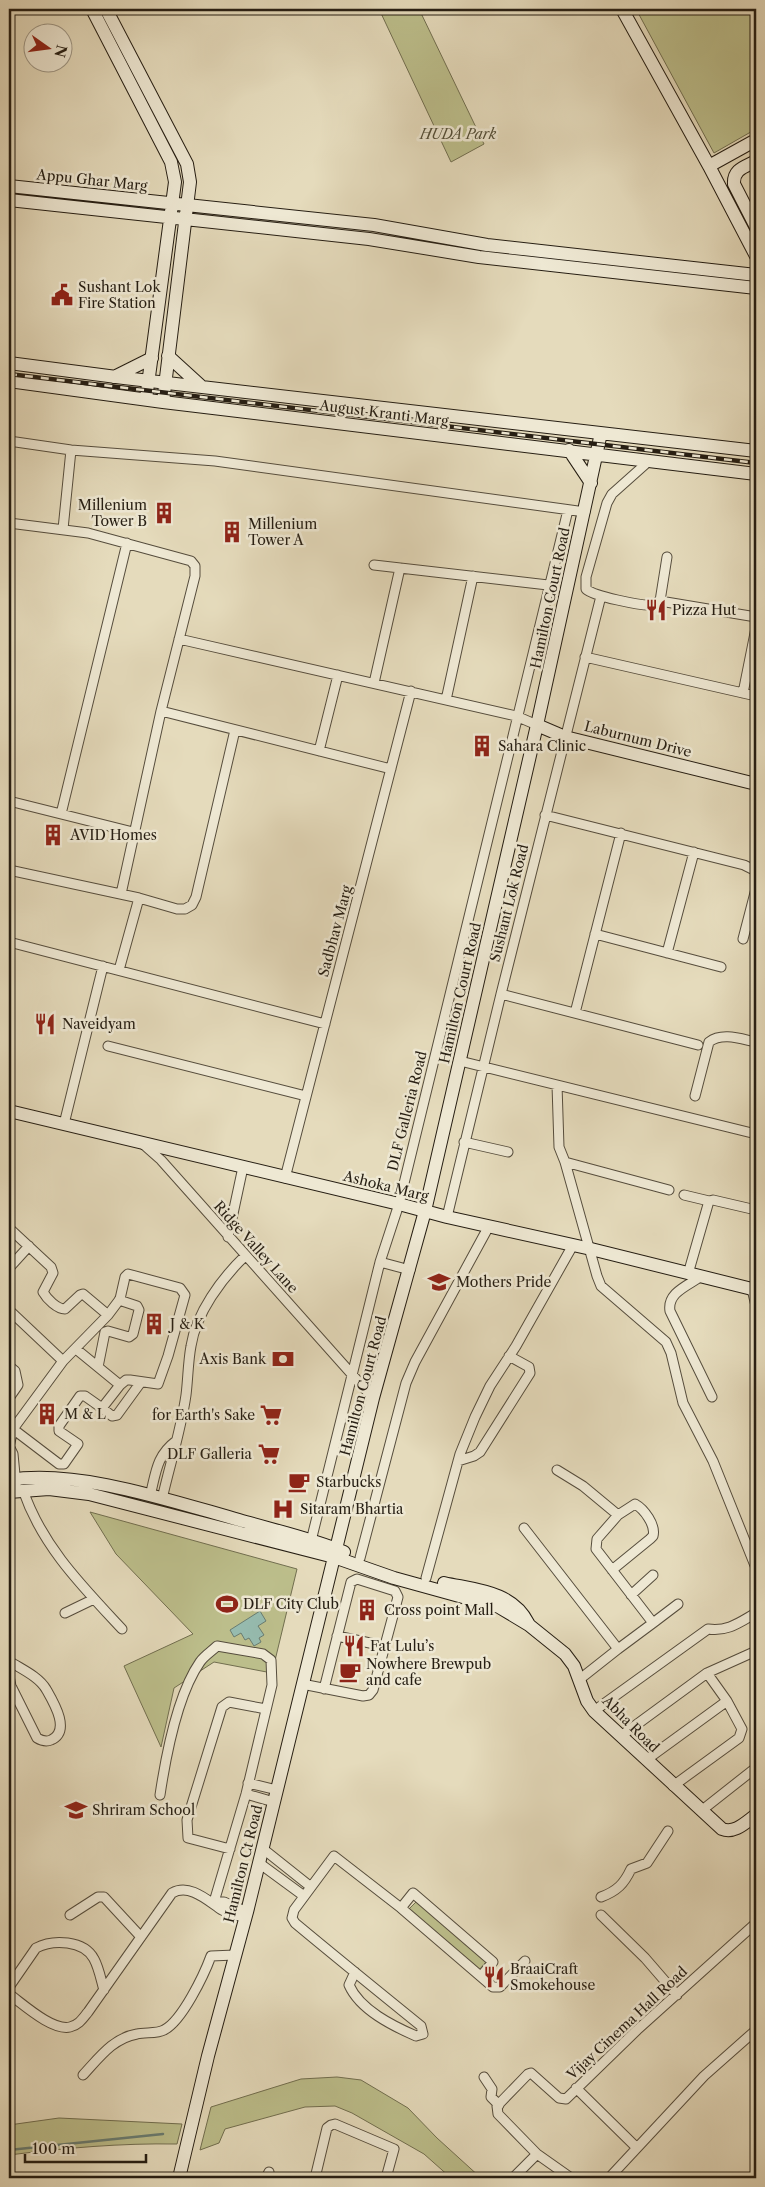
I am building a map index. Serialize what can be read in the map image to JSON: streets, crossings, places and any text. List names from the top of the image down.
{
  "streets": {
    "street": [
      "Appu Ghar Marg",
      "August Kranti Marg",
      "Hamilton Court Road",
      "Laburnum Drive",
      "Sushant Lok Road",
      "Sadbhav Marg",
      "DLF Galleria Road",
      "Ashoka Marg",
      "Ridge Valley Lane",
      "Abha Road",
      "Hamilton Ct Road",
      "Vijay Cinema Hall Road"
    ]
  },
  "crossings": [
    ["August Kranti Marg", "Hamilton Court Road"],
    ["Hamilton Court Road", "Laburnum Drive"],
    ["Hamilton Court Road", "Ashoka Marg"],
    ["Hamilton Court Road", "Ridge Valley Lane"],
    ["Hamilton Court Road", "Abha Road"],
    ["Hamilton Court Road", "Hamilton Ct Road"],
    ["Laburnum Drive", "Sushant Lok Road"],
    ["Laburnum Drive", "Sadbhav Marg"],
    ["Laburnum Drive", "DLF Galleria Road"],
    ["Sushant Lok Road", "Ashoka Marg"],
    ["Sadbhav Marg", "Ashoka Marg"],
    ["DLF Galleria Road", "Ashoka Marg"],
    ["DLF Galleria Road", "Ridge Valley Lane"],
    ["Ashoka Marg", "Ridge Valley Lane"],
    ["Abha Road", "Hamilton Ct Road"]
  ],
  "parks": ["HUDA Park"],
  "places": {
    "public building": ["Sushant Lok Fire Station"],
    "building": [
      "Millenium Tower B",
      "Millenium Tower A",
      "Sahara Clinic",
      "AVID Homes",
      "J & K",
      "M & L",
      "Cross point Mall"
    ],
    "restaurant": [
      "Pizza Hut",
      "Naveidyam",
      "Fat Lulu’s",
      "BraaiCraft Smokehouse"
    ],
    "school or university": ["Mothers Pride", "Shriram School"],
    "bank": ["Axis Bank"],
    "supermarket": ["for Earth's Sake", "DLF Galleria"],
    "cafe": ["Starbucks", "Nowhere Brewpub and cafe"],
    "hospital": ["Sitaram Bhartia"],
    "sports": ["DLF City Club"]
  },
  "scale_bar": "100 m",
  "north": "right"
}
